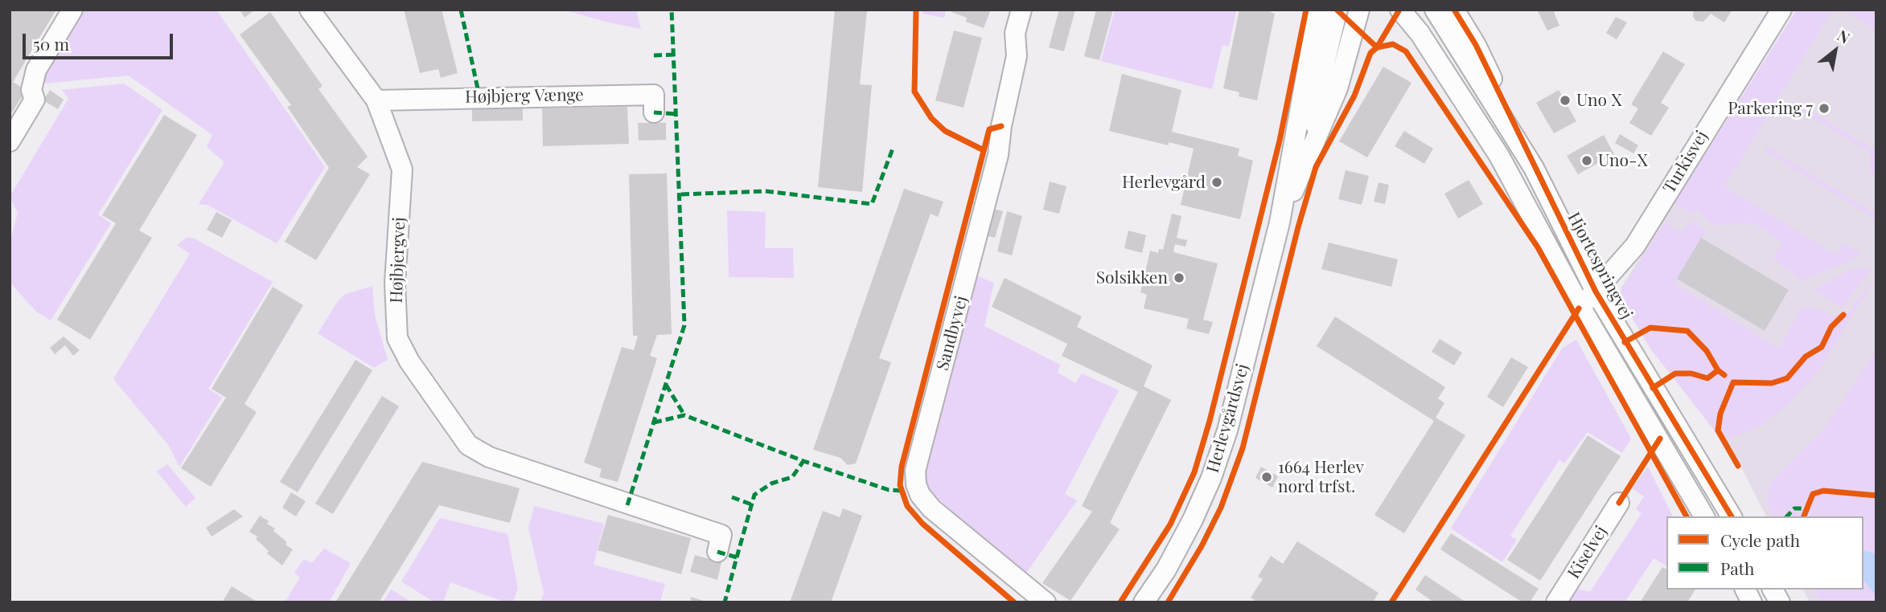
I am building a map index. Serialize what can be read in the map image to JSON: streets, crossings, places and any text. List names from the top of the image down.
{
  "streets": {
    "street": [
      "Højbjerg Vænge",
      "Turkisvej",
      "Højbjergvej",
      "Hjortespringvej",
      "Sandbyvej",
      "Herlevgårdsvej",
      "Kiselvej"
    ]
  },
  "crossings": [
    ["Højbjerg Vænge", "Højbjergvej"],
    ["Turkisvej", "Hjortespringvej"]
  ],
  "places": [
    "Uno X",
    "Parkering 7",
    "Uno-X",
    "Herlevgård",
    "Solsikken",
    "1664 Herlev nord trfst."
  ],
  "legend": ["Cycle path", "Path"],
  "scale_bar": "50 m",
  "north": "top right"
}
